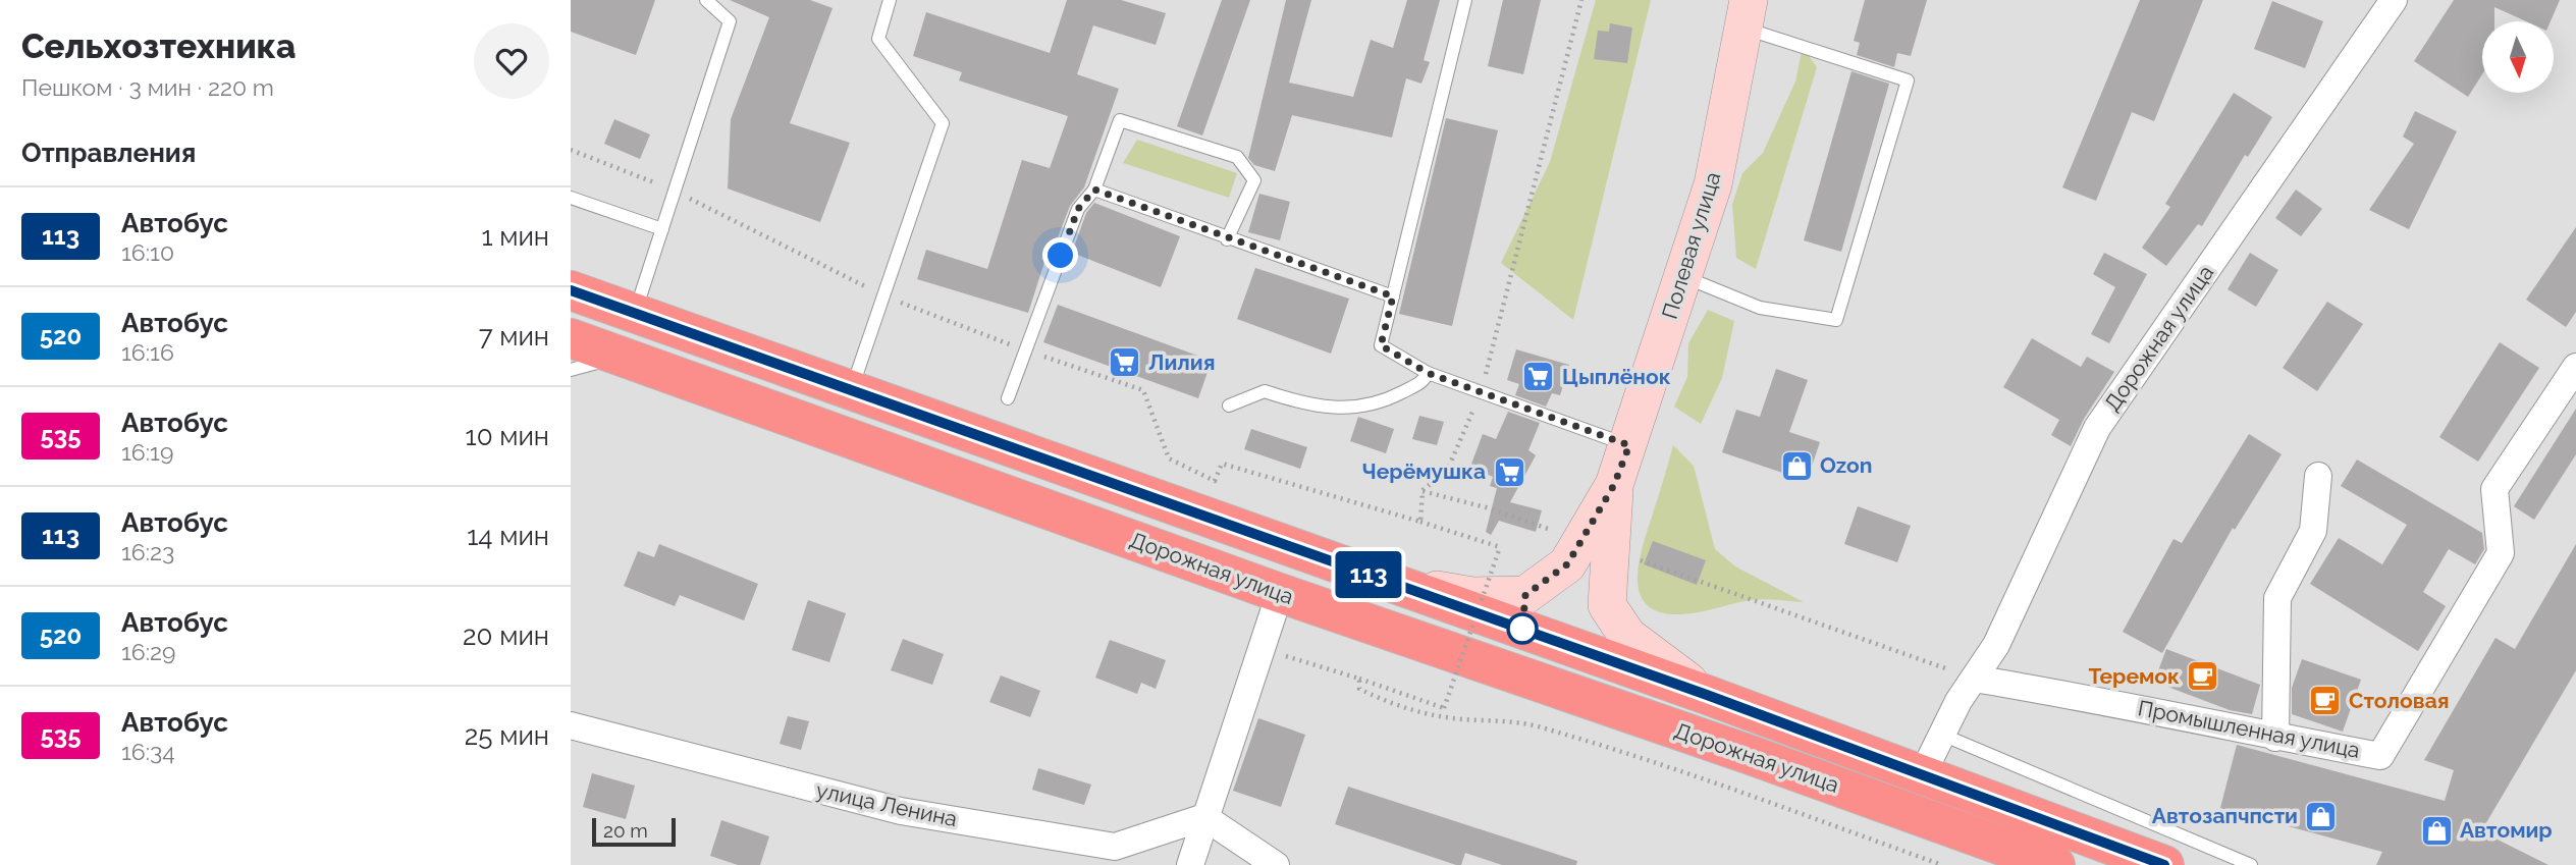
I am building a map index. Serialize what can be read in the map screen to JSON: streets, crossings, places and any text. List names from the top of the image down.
{
  "streets": {
    "highway": ["Дорожная улица"],
    "main road": ["Полевая улица"],
    "street": ["Промышленная улица", "улица Ленина"]
  },
  "crossings": [
    ["Дорожная улица", "Промышленная улица"]
  ],
  "places": {
    "supermarket": ["Лилия", "Цыплёнок", "Черёмушка"],
    "shop": ["Ozon", "Автозапчпсти", "Автомир"],
    "cafe": ["Теремок", "Столовая"]
  },
  "lines": ["bus line 113"],
  "scale_bar": "20 m",
  "north": "bottom",
  "page": {
    "heading": [
      ["Сельхозтехника", "Пешком · 3 мин · 220 m"],
      "Отправления"
    ],
    "on_map": "113",
    "list": [
      {
        "mark": "113",
        "name": "Автобус",
        "note": "16:10",
        "value": "1 мин"
      },
      {
        "mark": "520",
        "name": "Автобус",
        "note": "16:16",
        "value": "7 мин"
      },
      {
        "mark": "535",
        "name": "Автобус",
        "note": "16:19",
        "value": "10 мин"
      },
      {
        "mark": "113",
        "name": "Автобус",
        "note": "16:23",
        "value": "14 мин"
      },
      {
        "mark": "520",
        "name": "Автобус",
        "note": "16:29",
        "value": "20 мин"
      },
      {
        "mark": "535",
        "name": "Автобус",
        "note": "16:34",
        "value": "25 мин"
      }
    ],
    "scale": "20 m"
  }
}
